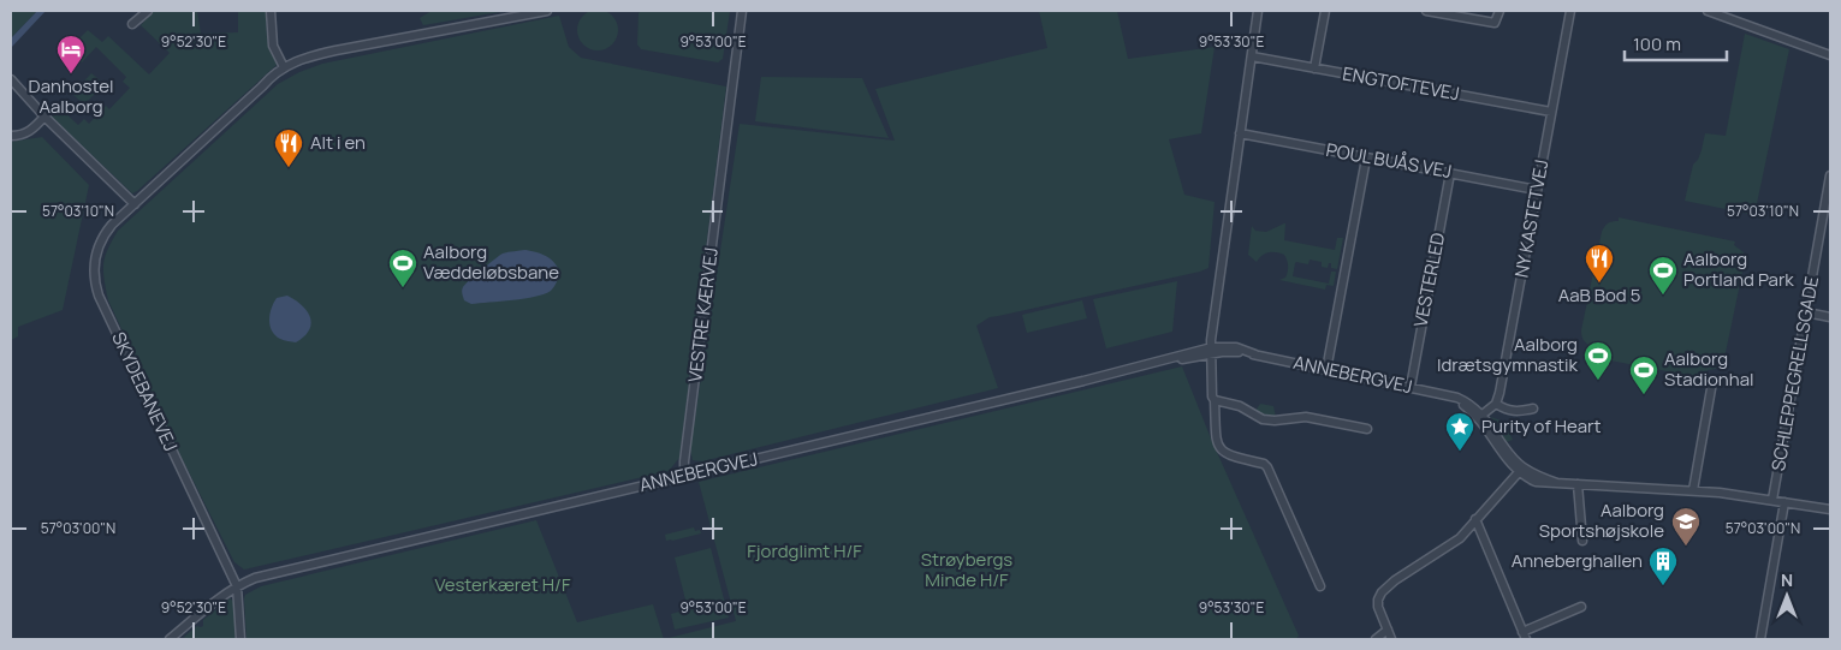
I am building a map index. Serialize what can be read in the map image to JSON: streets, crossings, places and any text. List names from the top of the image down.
{
  "streets": {
    "street": [
      "ENGTOFTEVEJ",
      "POUL BUÅS VEJ",
      "NY KASTETVEJ",
      "VESTERLED",
      "VESTRE KÆRVEJ",
      "SCHLEPPEGRELLSGADE",
      "ANNEBERGVEJ",
      "SKYDEBANEVEJ"
    ]
  },
  "crossings": [
    ["ENGTOFTEVEJ", "NY KASTETVEJ"],
    ["POUL BUÅS VEJ", "NY KASTETVEJ"],
    ["POUL BUÅS VEJ", "VESTERLED"],
    ["VESTERLED", "ANNEBERGVEJ"],
    ["VESTRE KÆRVEJ", "ANNEBERGVEJ"],
    ["SCHLEPPEGRELLSGADE", "ANNEBERGVEJ"],
    ["ANNEBERGVEJ", "SKYDEBANEVEJ"]
  ],
  "parks": ["Fjordglimt H/F", "Strøybergs Minde H/F", "Vesterkæret H/F"],
  "places": {
    "hotel": ["Danhostel Aalborg"],
    "restaurant": ["Alt i en", "AaB Bod 5"],
    "sports": [
      "Aalborg Væddeløbsbane",
      "Aalborg Portland Park",
      "Aalborg Idrætsgymnastik",
      "Aalborg Stadionhal"
    ],
    "place": ["Purity of Heart"],
    "school or university": ["Aalborg Sportshøjskole"],
    "building": ["Anneberghallen"]
  },
  "scale_bar": "100 m",
  "north": "top",
  "coordinates": [
    "9°52'30\"E",
    "9°53'00\"E",
    "9°53'30\"E",
    "57°03'10\"N",
    "57°03'00\"N"
  ]
}
